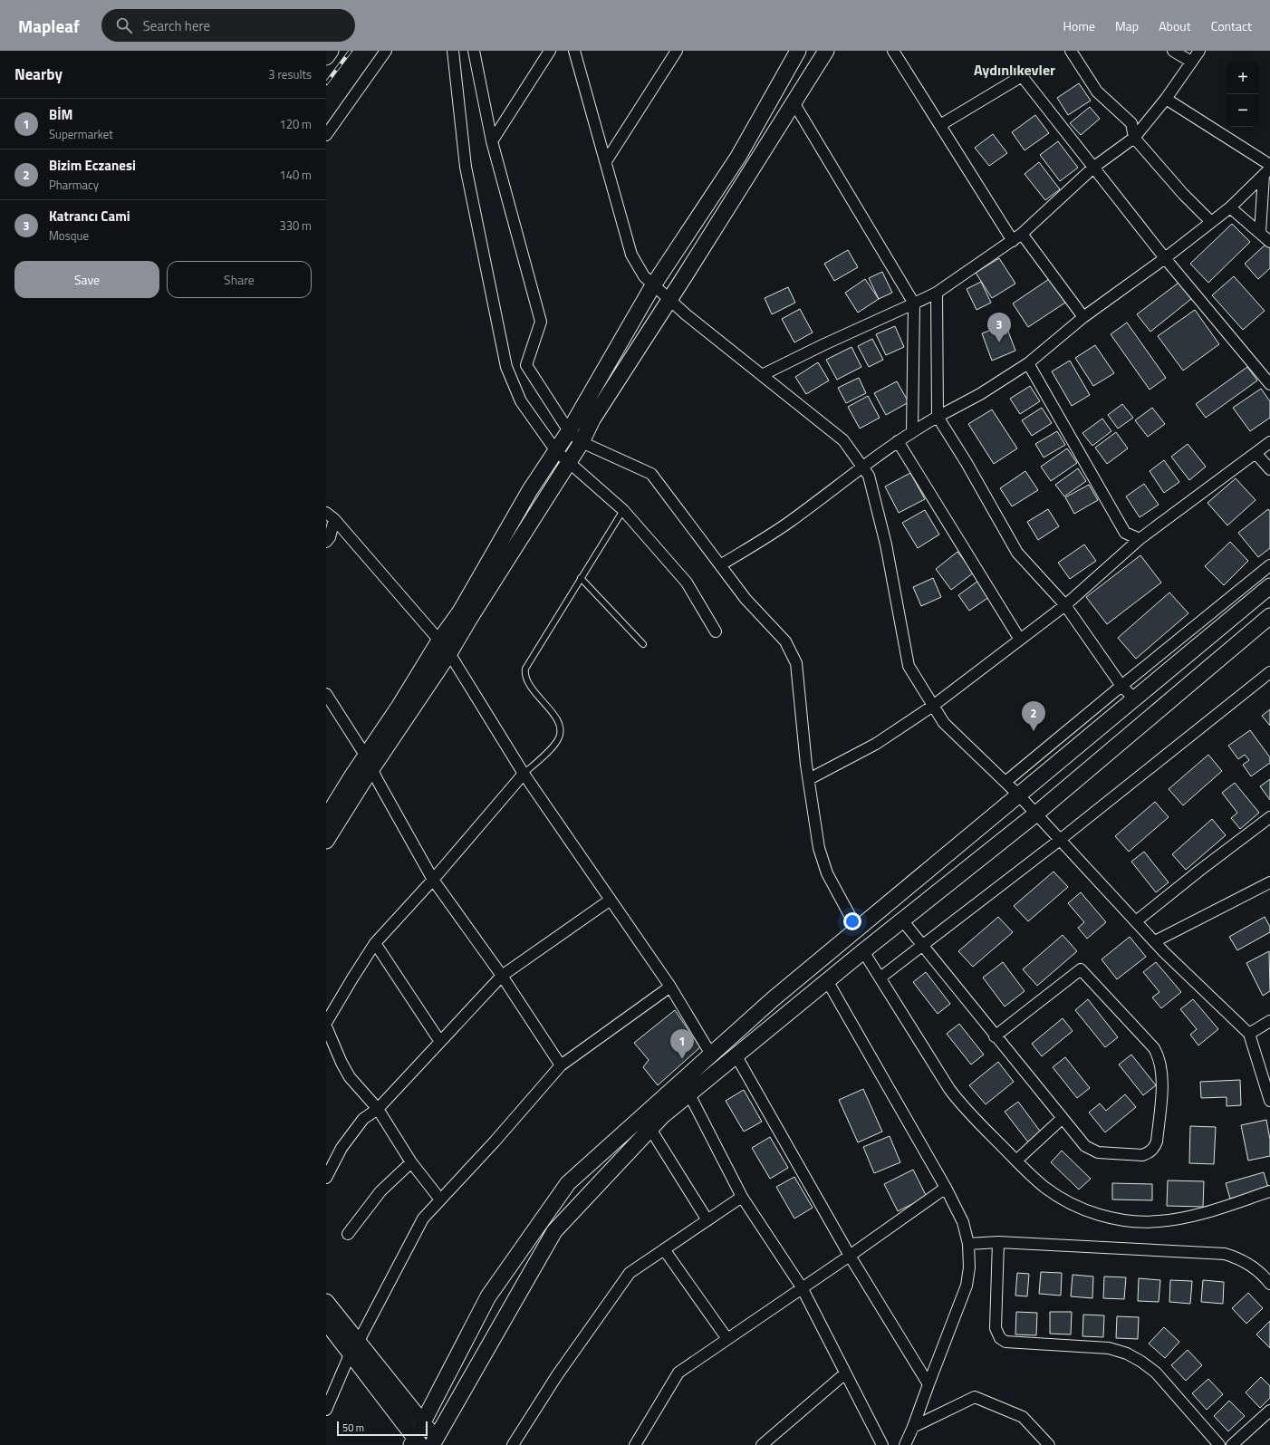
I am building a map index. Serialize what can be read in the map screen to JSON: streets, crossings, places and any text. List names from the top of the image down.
{
  "districts": ["Aydınlıkevler"],
  "scale_bar": "50 m",
  "page": {
    "header": "Mapleaf",
    "search": "Search here",
    "nav": [
      "Home",
      "Map",
      "About",
      "Contact"
    ],
    "heading": ["Nearby", "3 results"],
    "map_buttons": ["+", "−"],
    "list": [
      {
        "mark": "1",
        "name": "BİM",
        "note": "Supermarket",
        "value": "120 m"
      },
      {
        "mark": "2",
        "name": "Bizim Eczanesi",
        "note": "Pharmacy",
        "value": "140 m"
      },
      {
        "mark": "3",
        "name": "Katrancı Cami",
        "note": "Mosque",
        "value": "330 m"
      }
    ],
    "buttons": ["Save", "Share"],
    "pins": ["3", "2", "1"],
    "scale": "50 m"
  }
}
